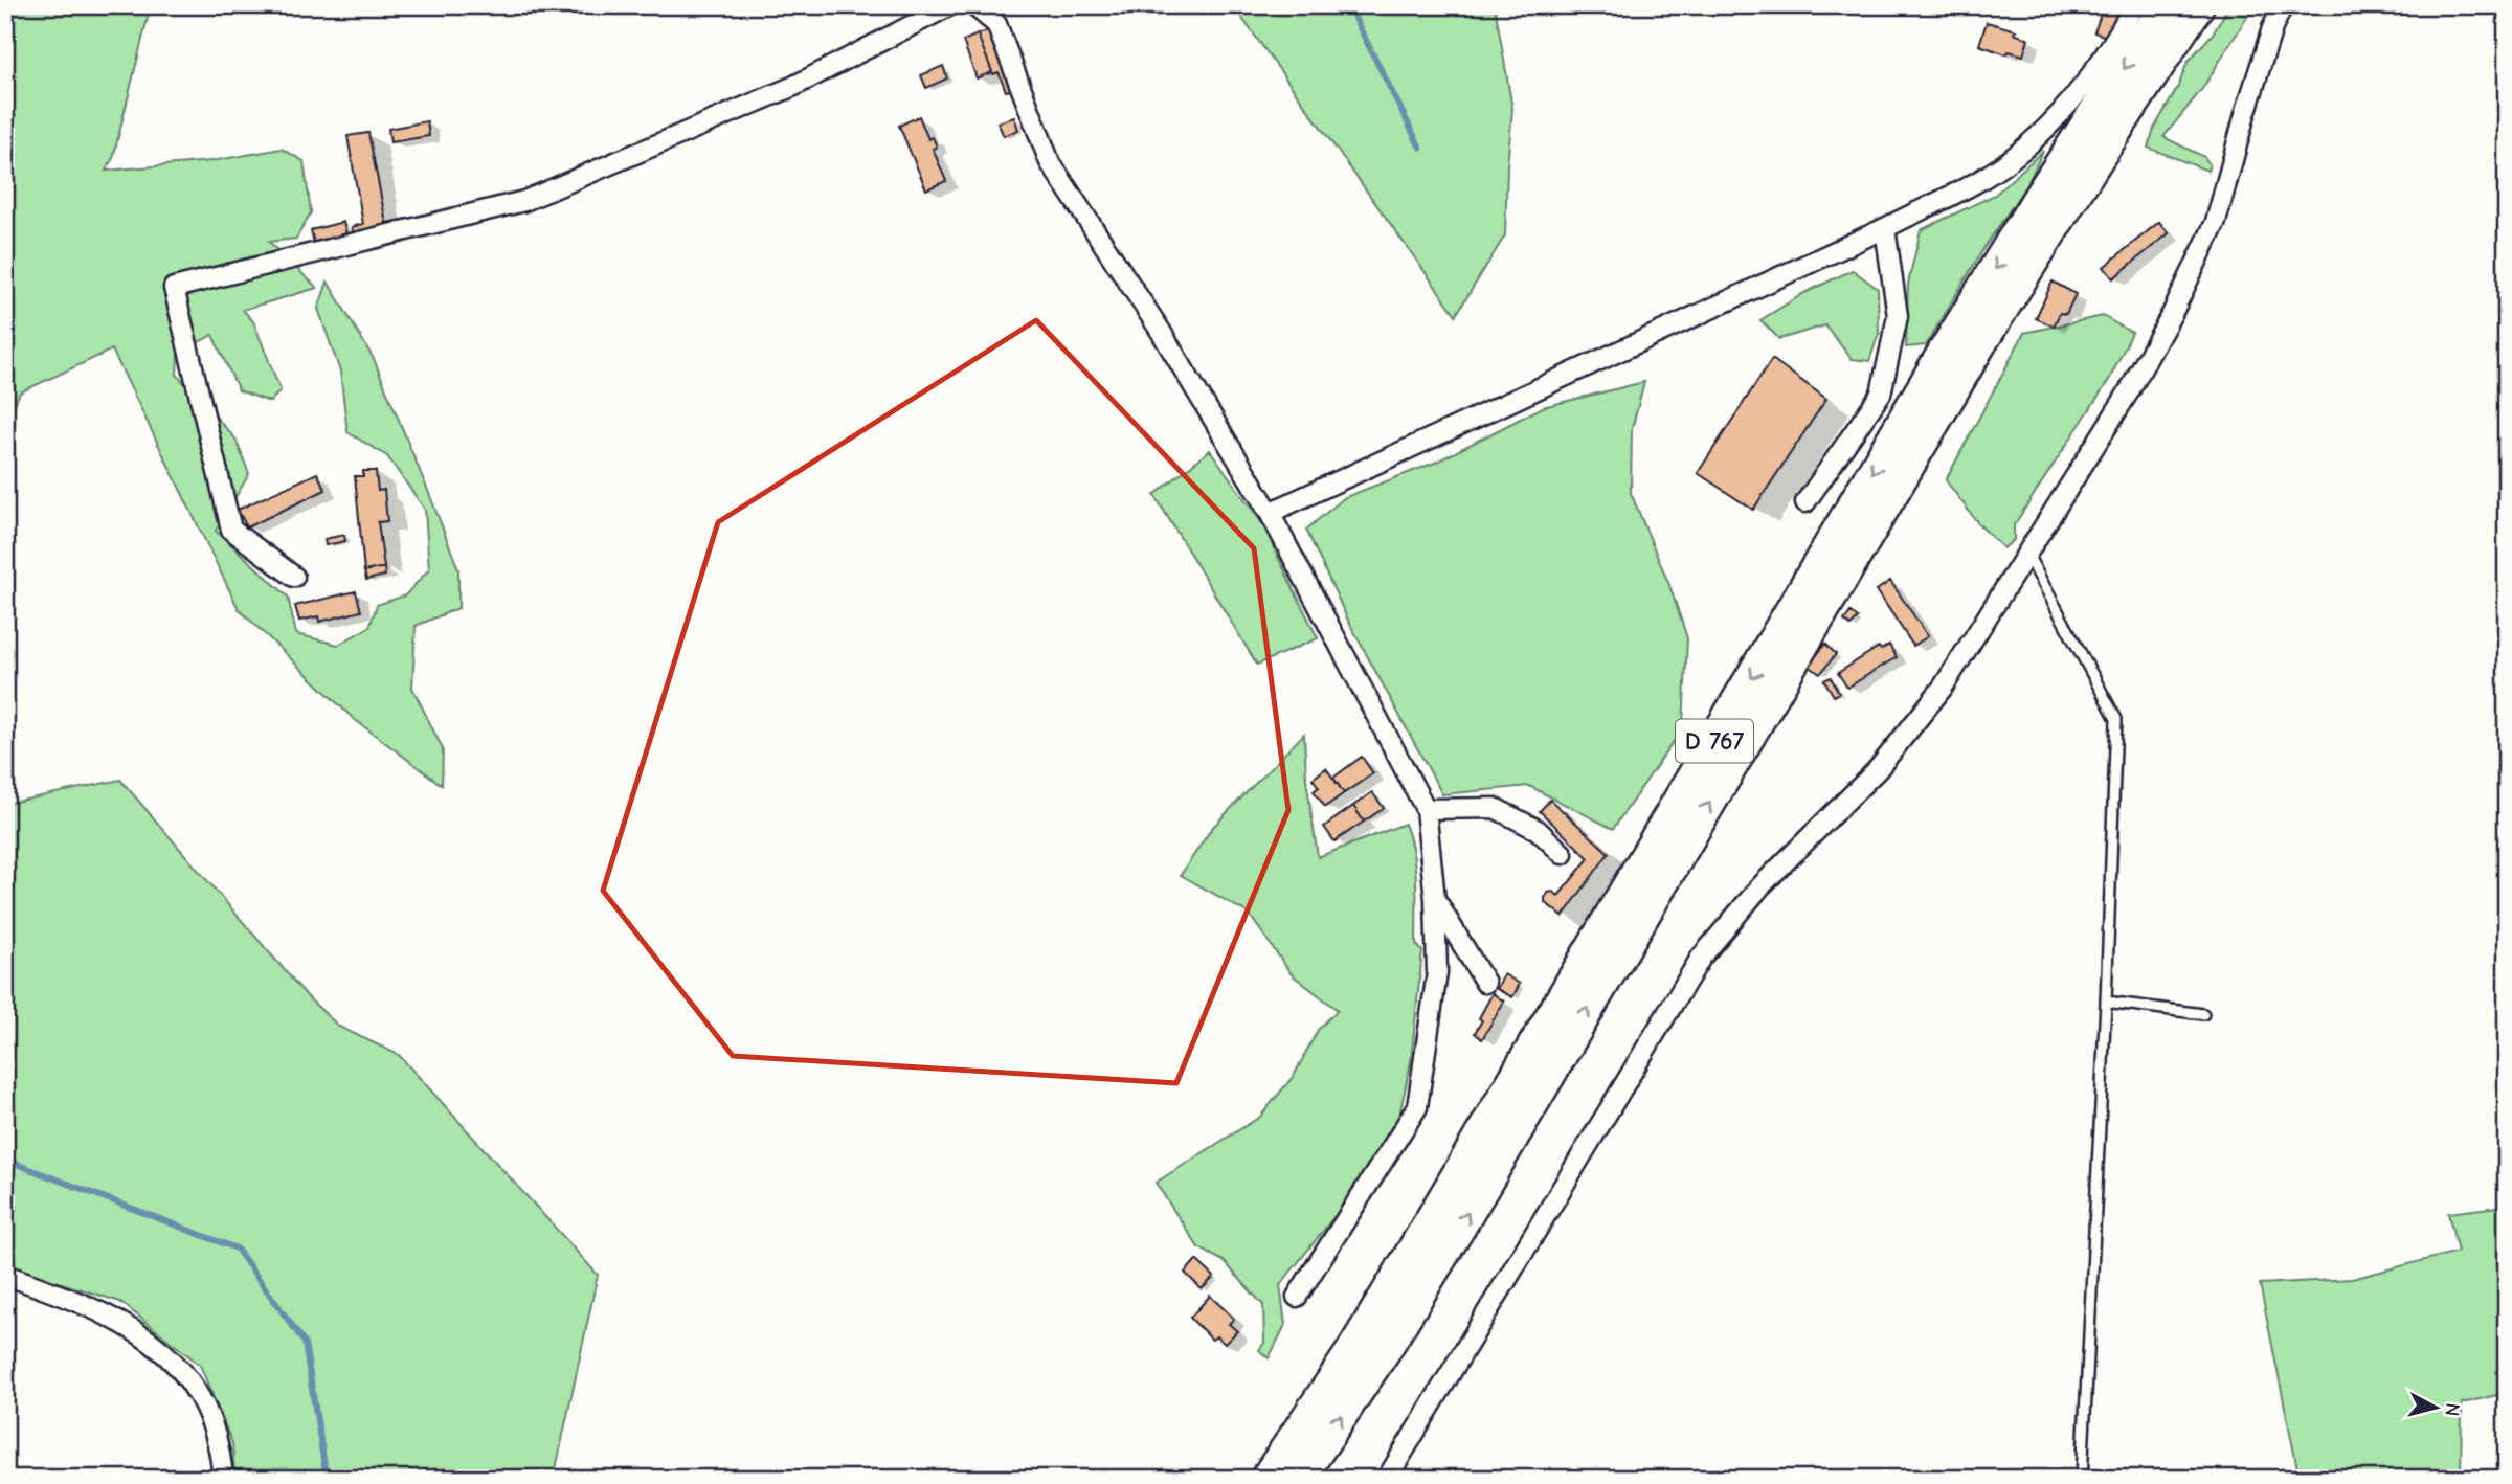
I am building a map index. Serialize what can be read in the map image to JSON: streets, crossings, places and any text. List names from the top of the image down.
{
  "streets": {
    "highway": ["D 767"]
  },
  "north": "right"
}
